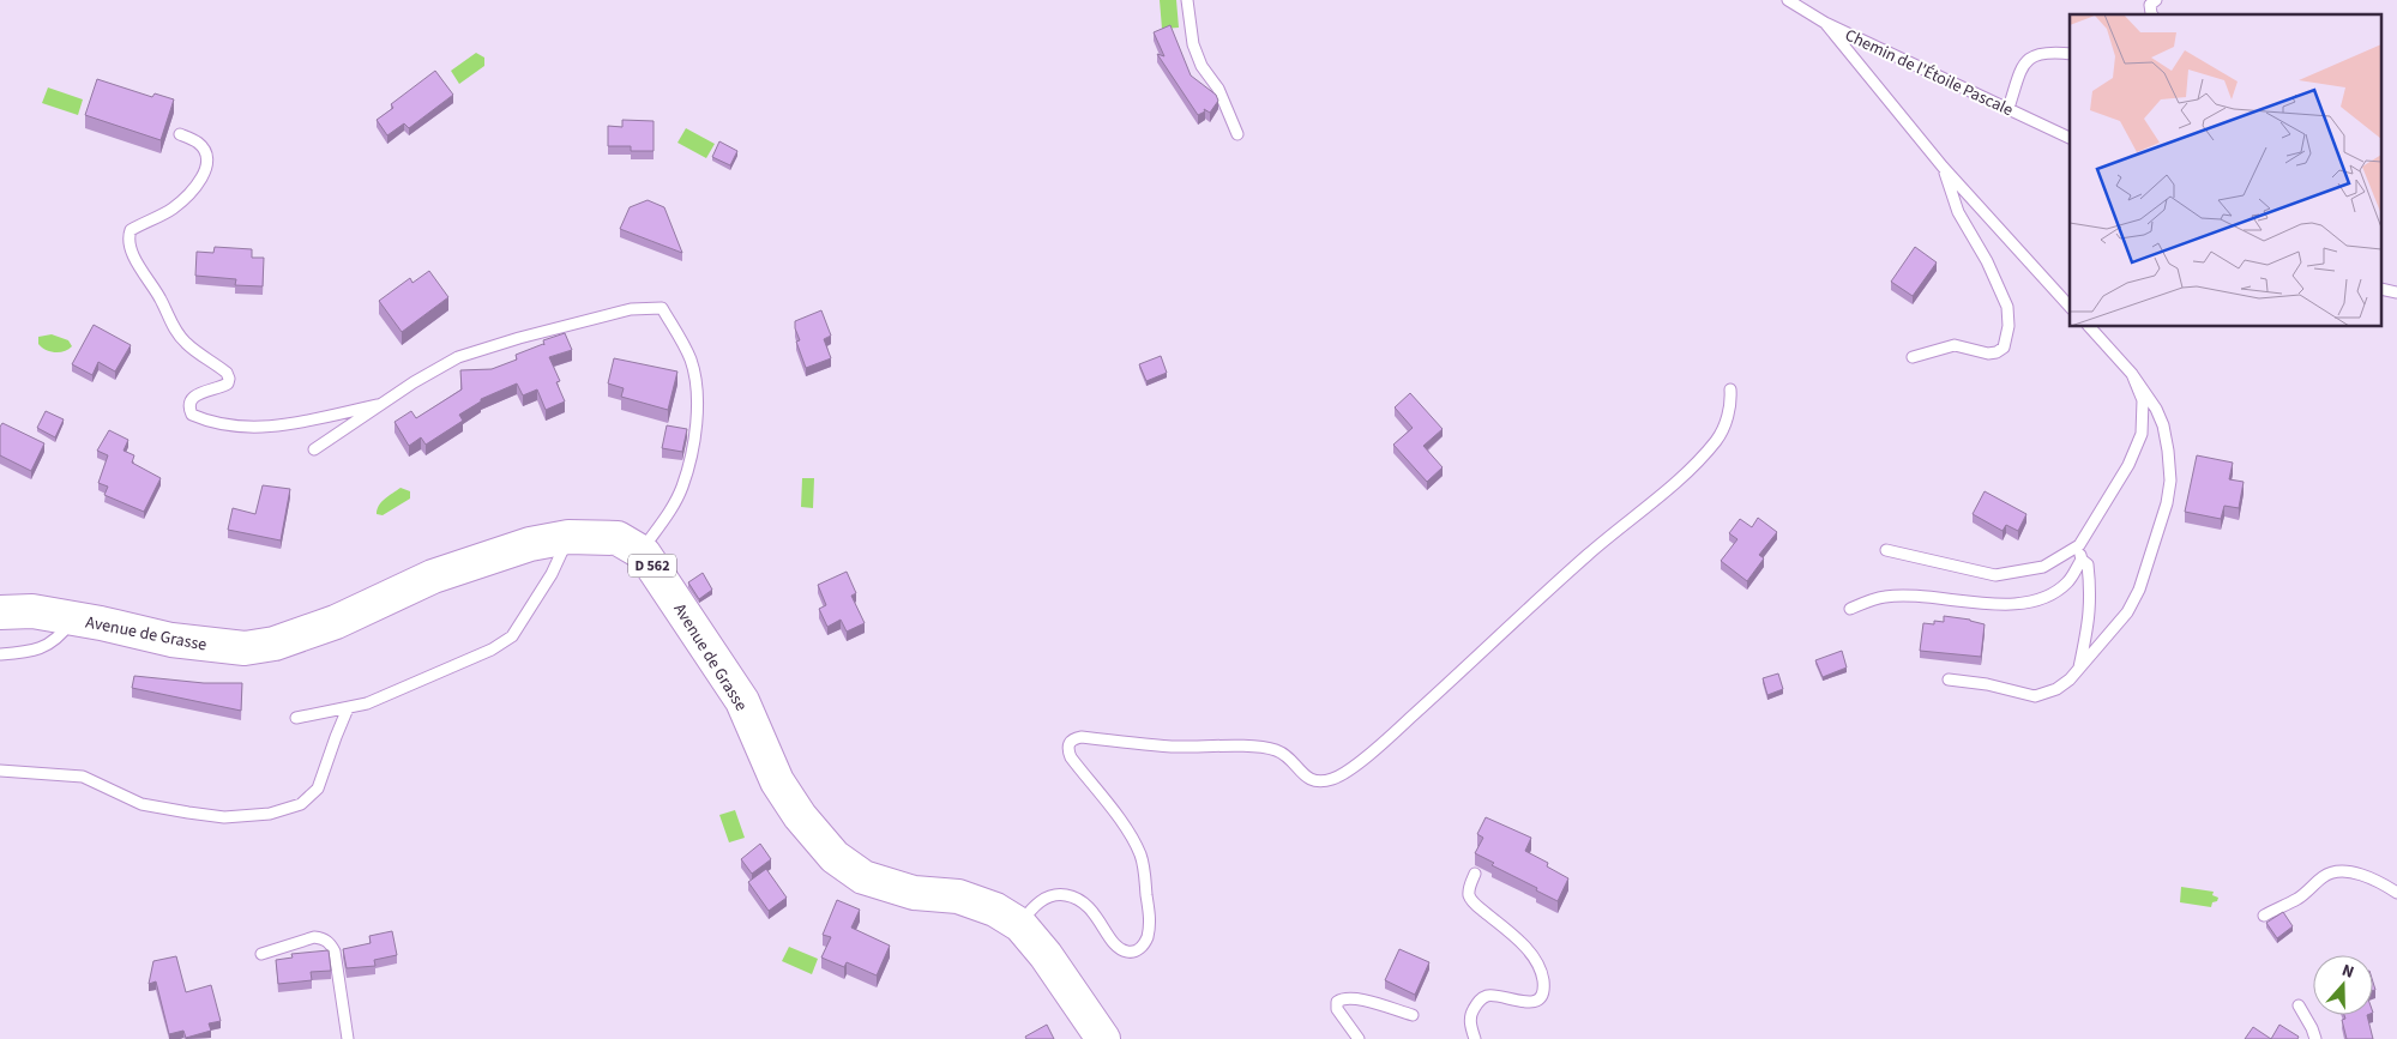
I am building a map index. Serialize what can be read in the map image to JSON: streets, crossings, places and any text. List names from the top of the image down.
{
  "streets": {
    "main road": ["D 562", "Avenue de Grasse"],
    "lane": ["Chemin de l'Étoile Pascale"]
  },
  "north": "top"
}
